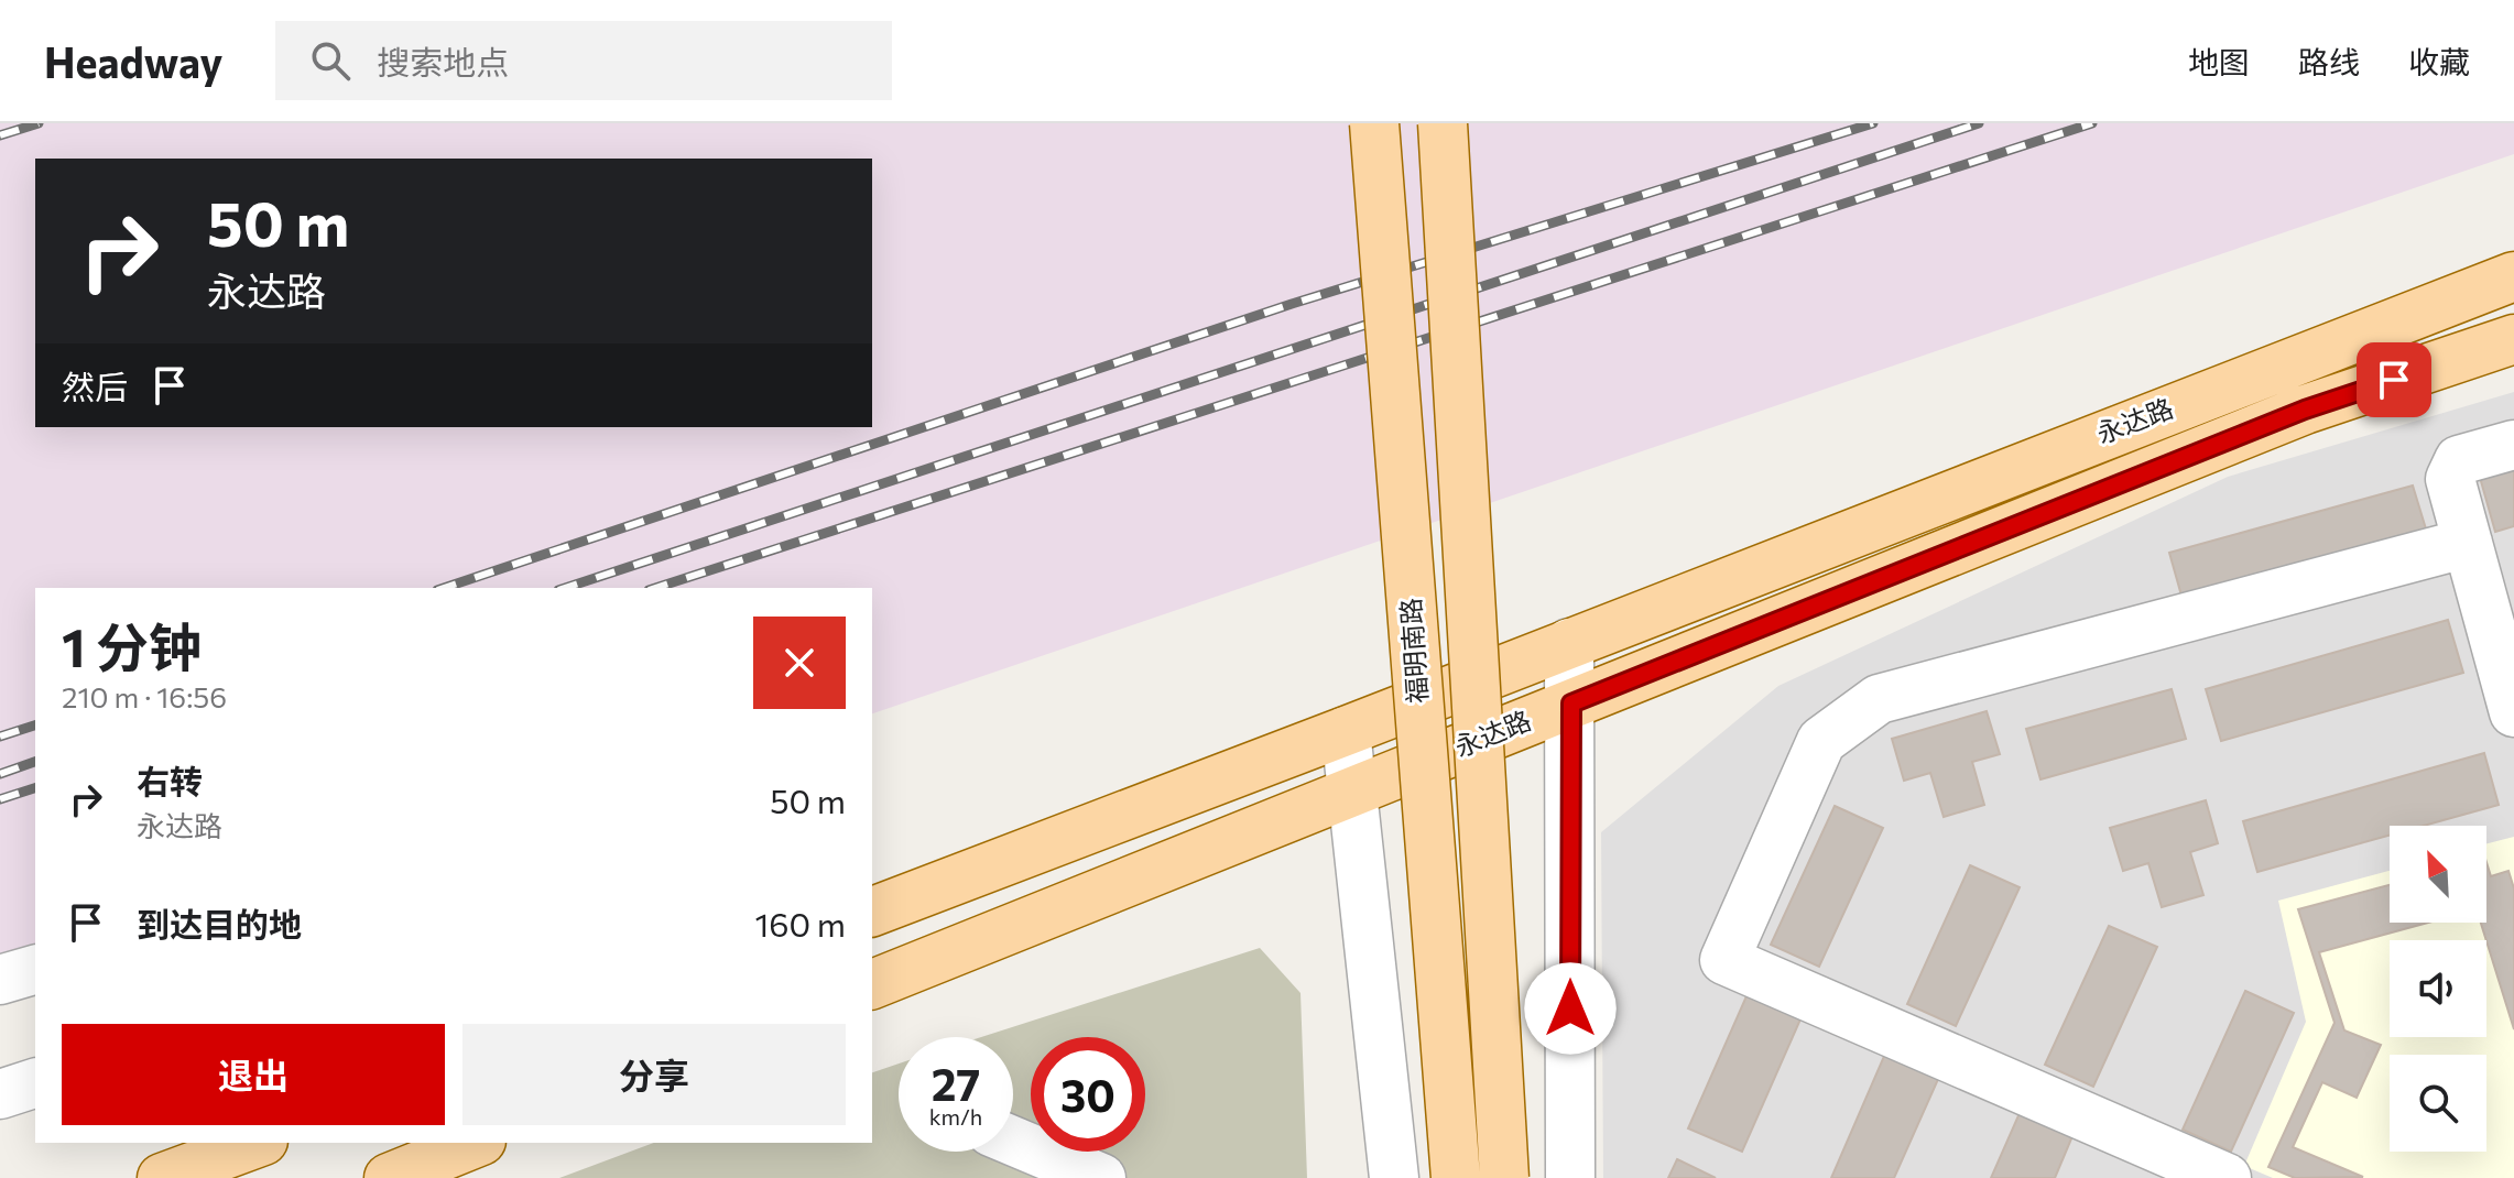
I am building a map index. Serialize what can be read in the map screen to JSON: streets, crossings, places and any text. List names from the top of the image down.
{
  "streets": {
    "main road": ["永达路", "福明南路"]
  },
  "north": "top left",
  "page": {
    "header": "Headway",
    "search": "搜索地点",
    "nav": ["地图", "路线", "收藏"],
    "turn": ["50 m", "永达路"],
    "then": "然后",
    "heading": ["1 分钟", "210 m · 16:56"],
    "list": [
      {
        "name": "右转",
        "note": "永达路",
        "value": "50 m"
      },
      {
        "name": "到达目的地",
        "value": "160 m"
      }
    ],
    "buttons": ["退出", "分享"],
    "speed": "27 km/h",
    "limit": "30"
  }
}
